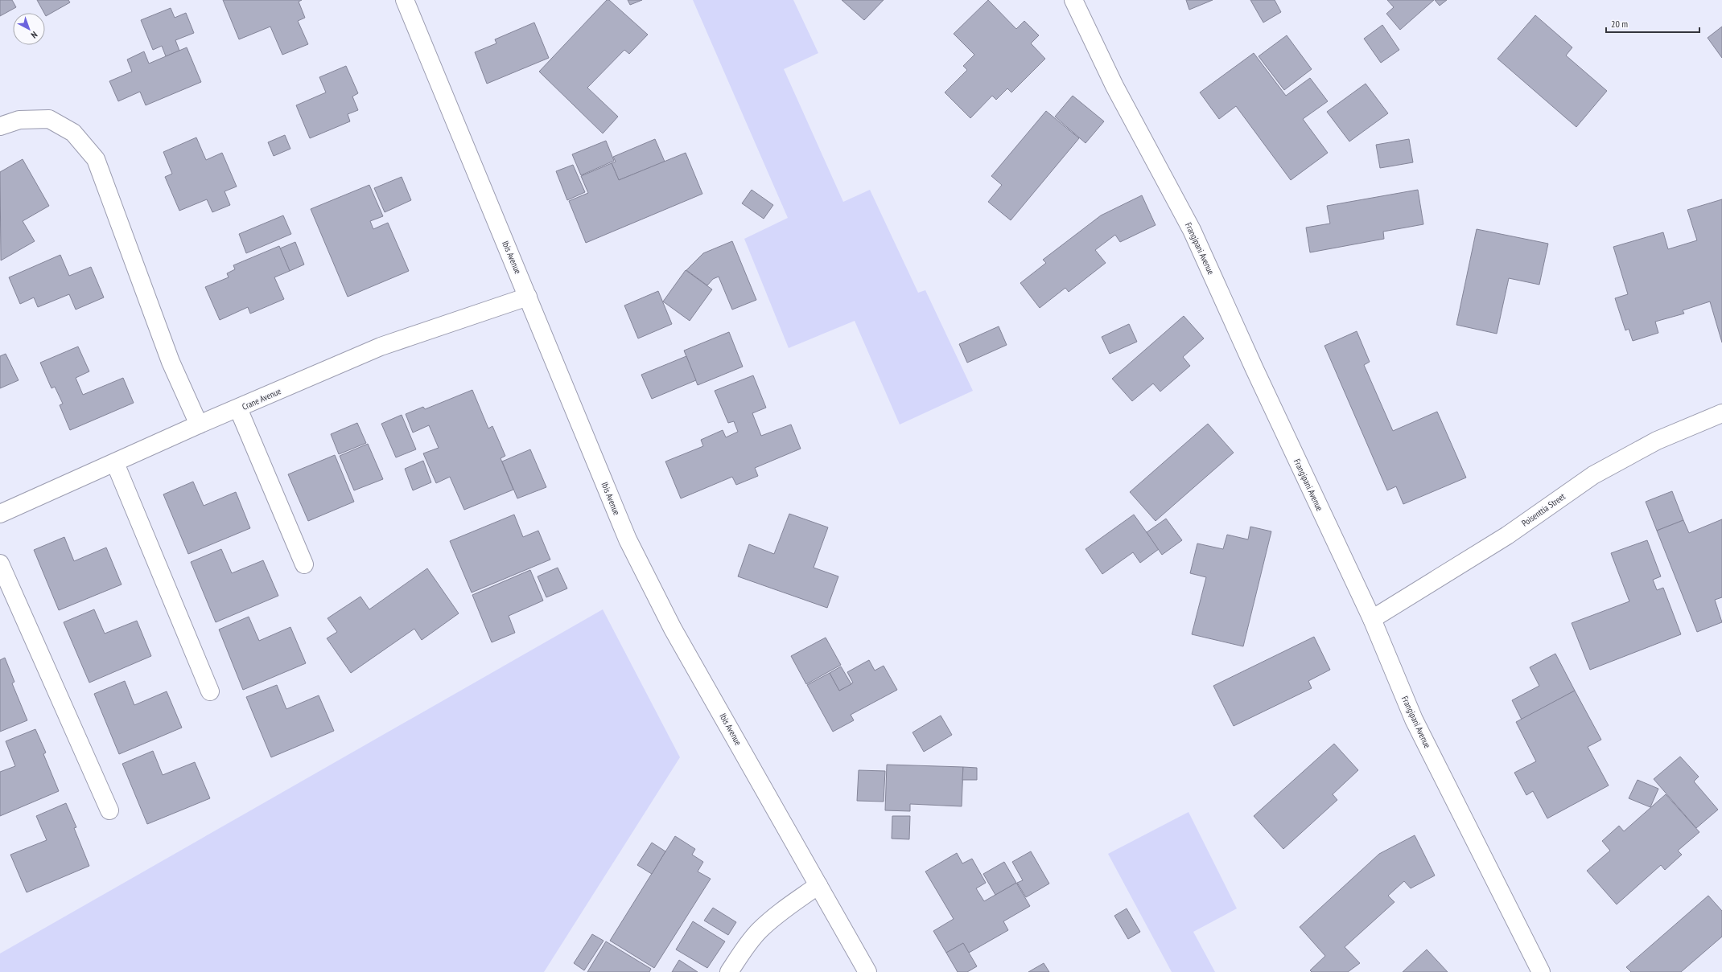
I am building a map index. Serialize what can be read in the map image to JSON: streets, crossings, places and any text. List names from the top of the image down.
{
  "streets": {
    "street": [
      "Frangipani Avenue",
      "Ibis Avenue",
      "Crane Avenue",
      "Poisenttia Street"
    ]
  },
  "crossings": [
    ["Frangipani Avenue", "Poisenttia Street"],
    ["Ibis Avenue", "Crane Avenue"]
  ],
  "scale_bar": "20 m",
  "north": "bottom right"
}
